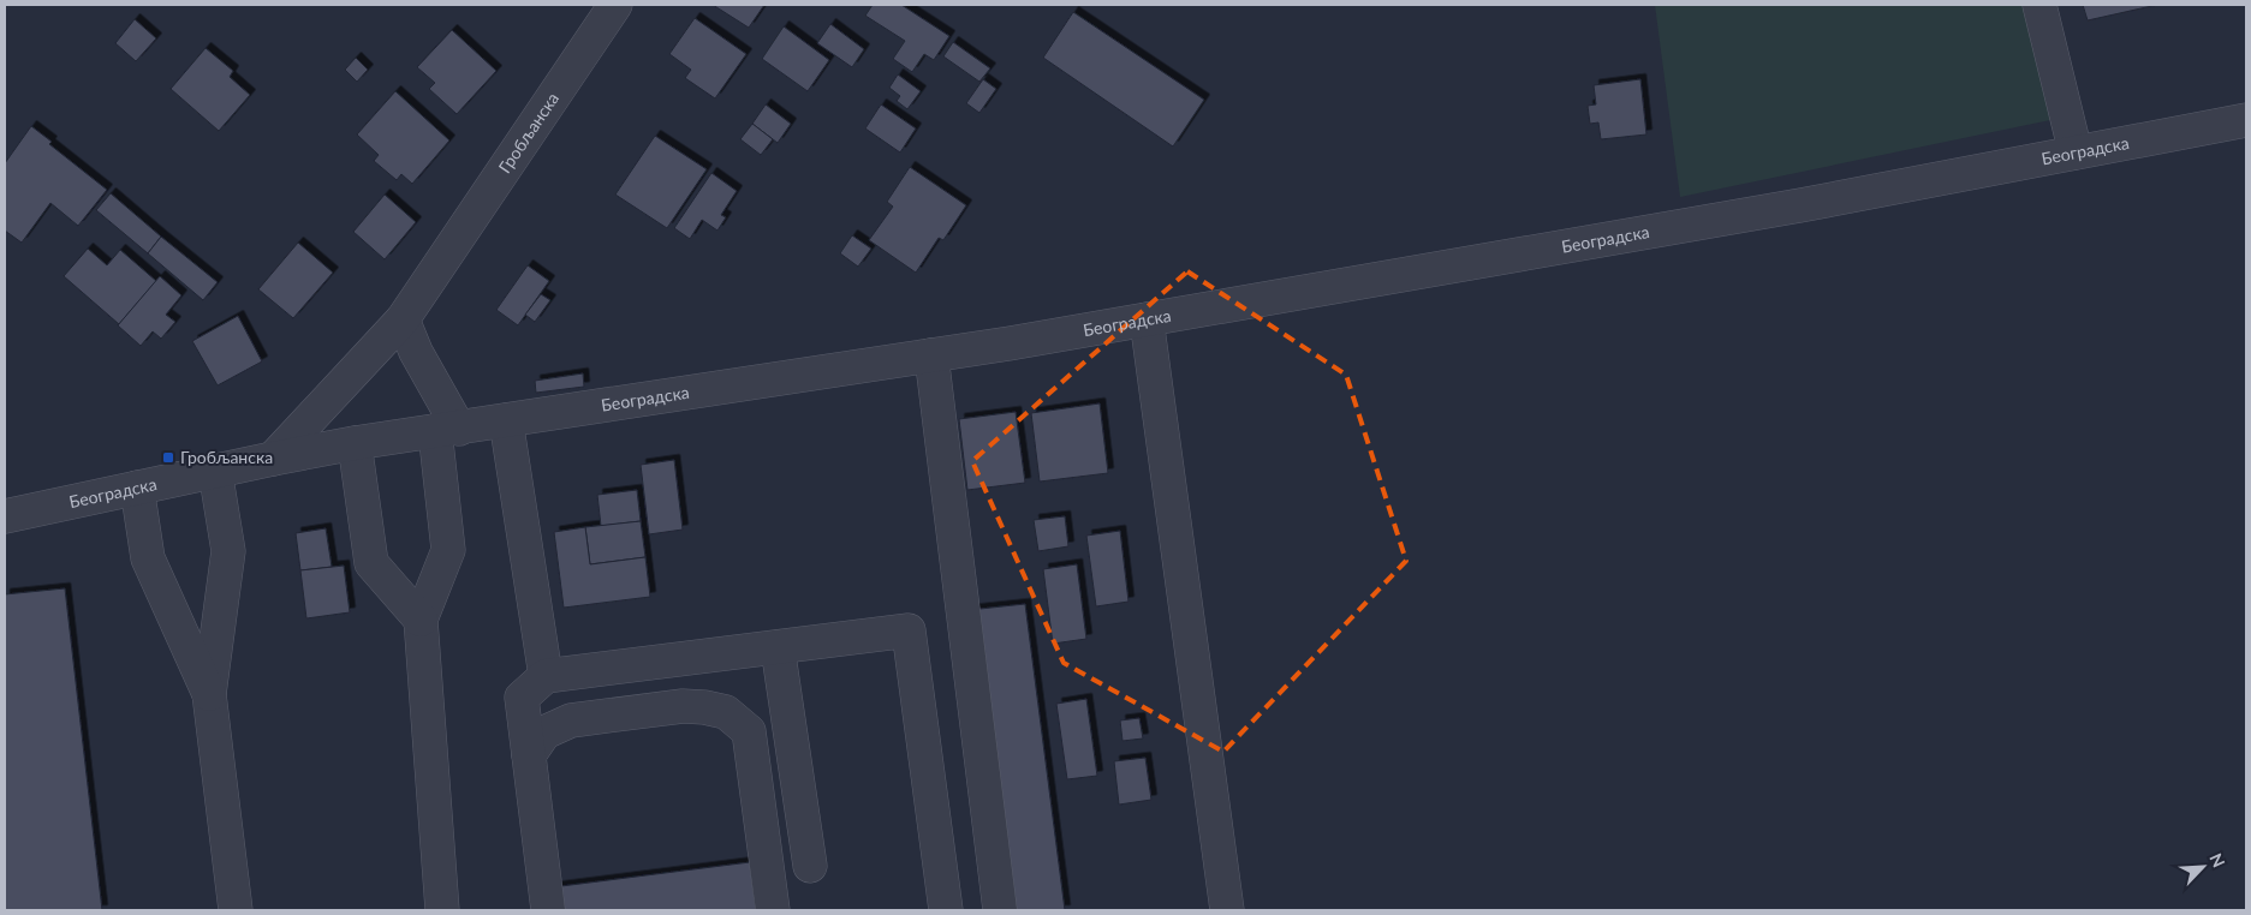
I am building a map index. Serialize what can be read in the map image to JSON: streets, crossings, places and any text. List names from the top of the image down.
{
  "streets": {
    "street": ["Гробљанска", "Београдска"]
  },
  "crossings": [
    ["Гробљанска", "Београдска"]
  ],
  "places": {
    "transit": ["Гробљанска"]
  },
  "north": "top right"
}
